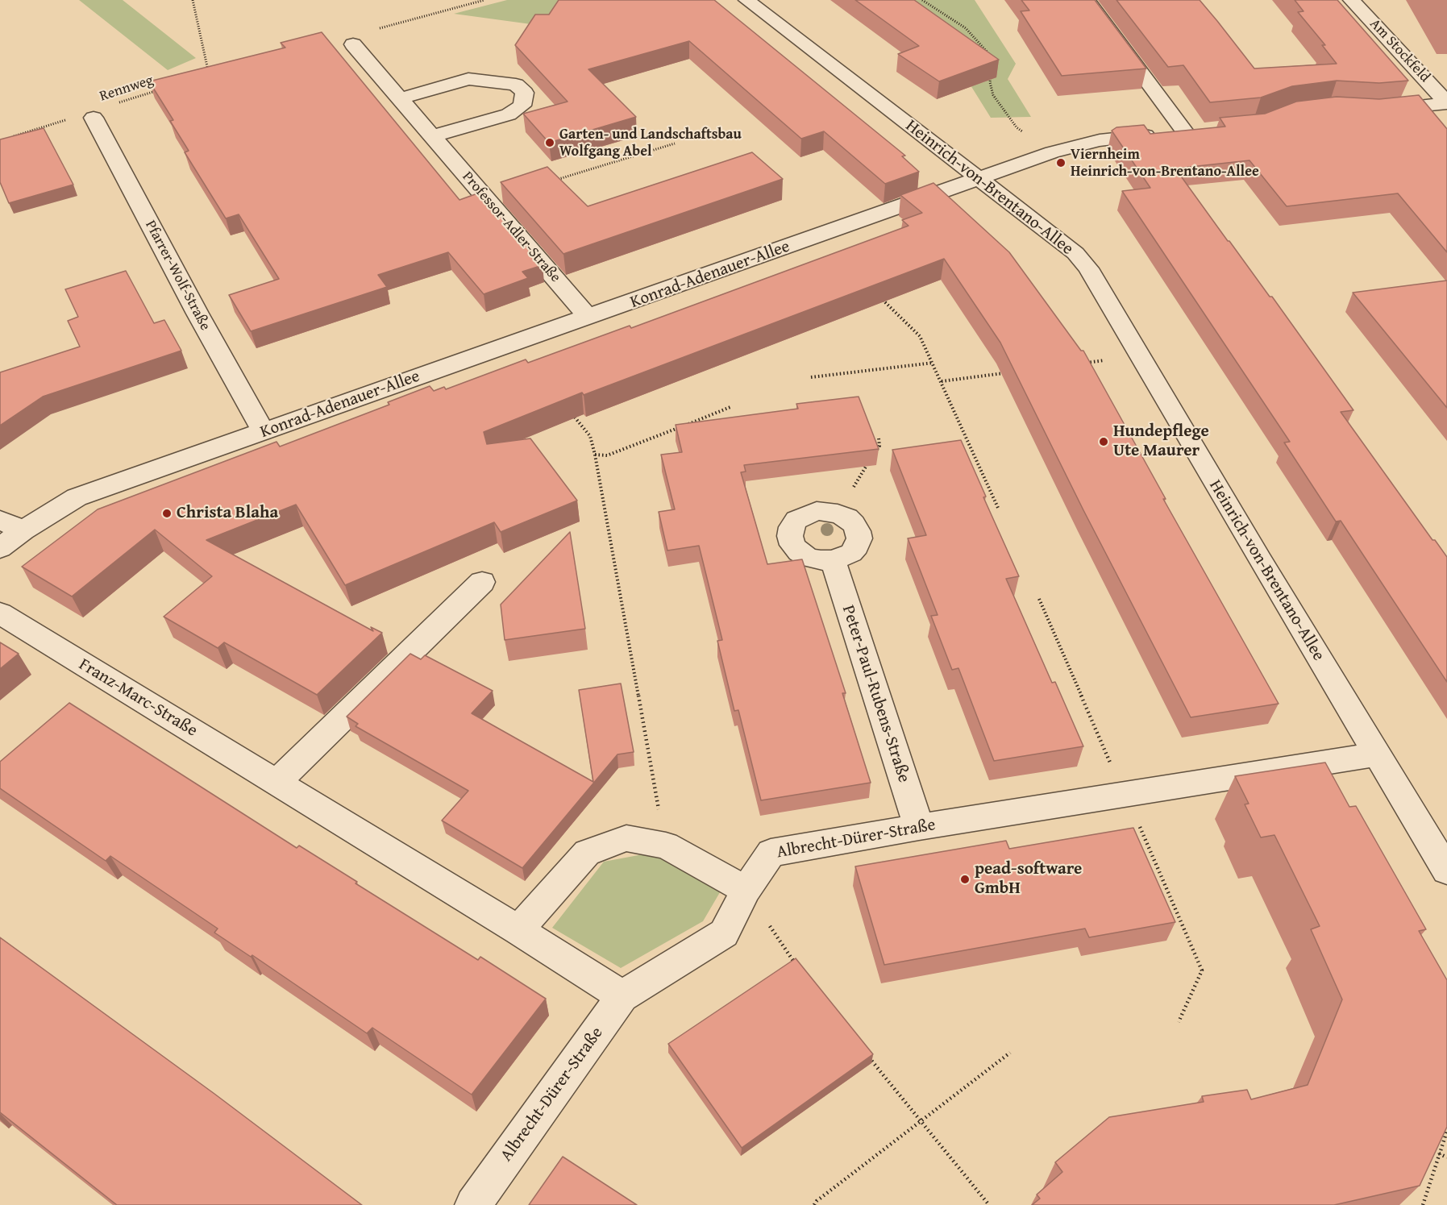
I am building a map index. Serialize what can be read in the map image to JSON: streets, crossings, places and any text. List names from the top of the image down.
{
  "streets": {
    "street": [
      "Am Stockfeld",
      "Heinrich-von-Brentano-Allee",
      "Professor-Adler-Straße",
      "Konrad-Adenauer-Allee",
      "Pfarrer-Wolf-Straße",
      "Peter-Paul-Rubens-Straße",
      "Franz-Marc-Straße",
      "Albrecht-Dürer-Straße"
    ],
    "path": ["Rennweg"]
  },
  "crossings": [
    ["Heinrich-von-Brentano-Allee", "Konrad-Adenauer-Allee"],
    ["Heinrich-von-Brentano-Allee", "Albrecht-Dürer-Straße"],
    ["Professor-Adler-Straße", "Konrad-Adenauer-Allee"],
    ["Konrad-Adenauer-Allee", "Pfarrer-Wolf-Straße"],
    ["Peter-Paul-Rubens-Straße", "Albrecht-Dürer-Straße"],
    ["Franz-Marc-Straße", "Albrecht-Dürer-Straße"]
  ],
  "places": [
    "Garten- und Landschaftsbau Wolfgang Abel",
    "Viernheim Heinrich-von-Brentano-Allee",
    "Hundepflege Ute Maurer",
    "Christa Blaha",
    "pead-software GmbH"
  ]
}
